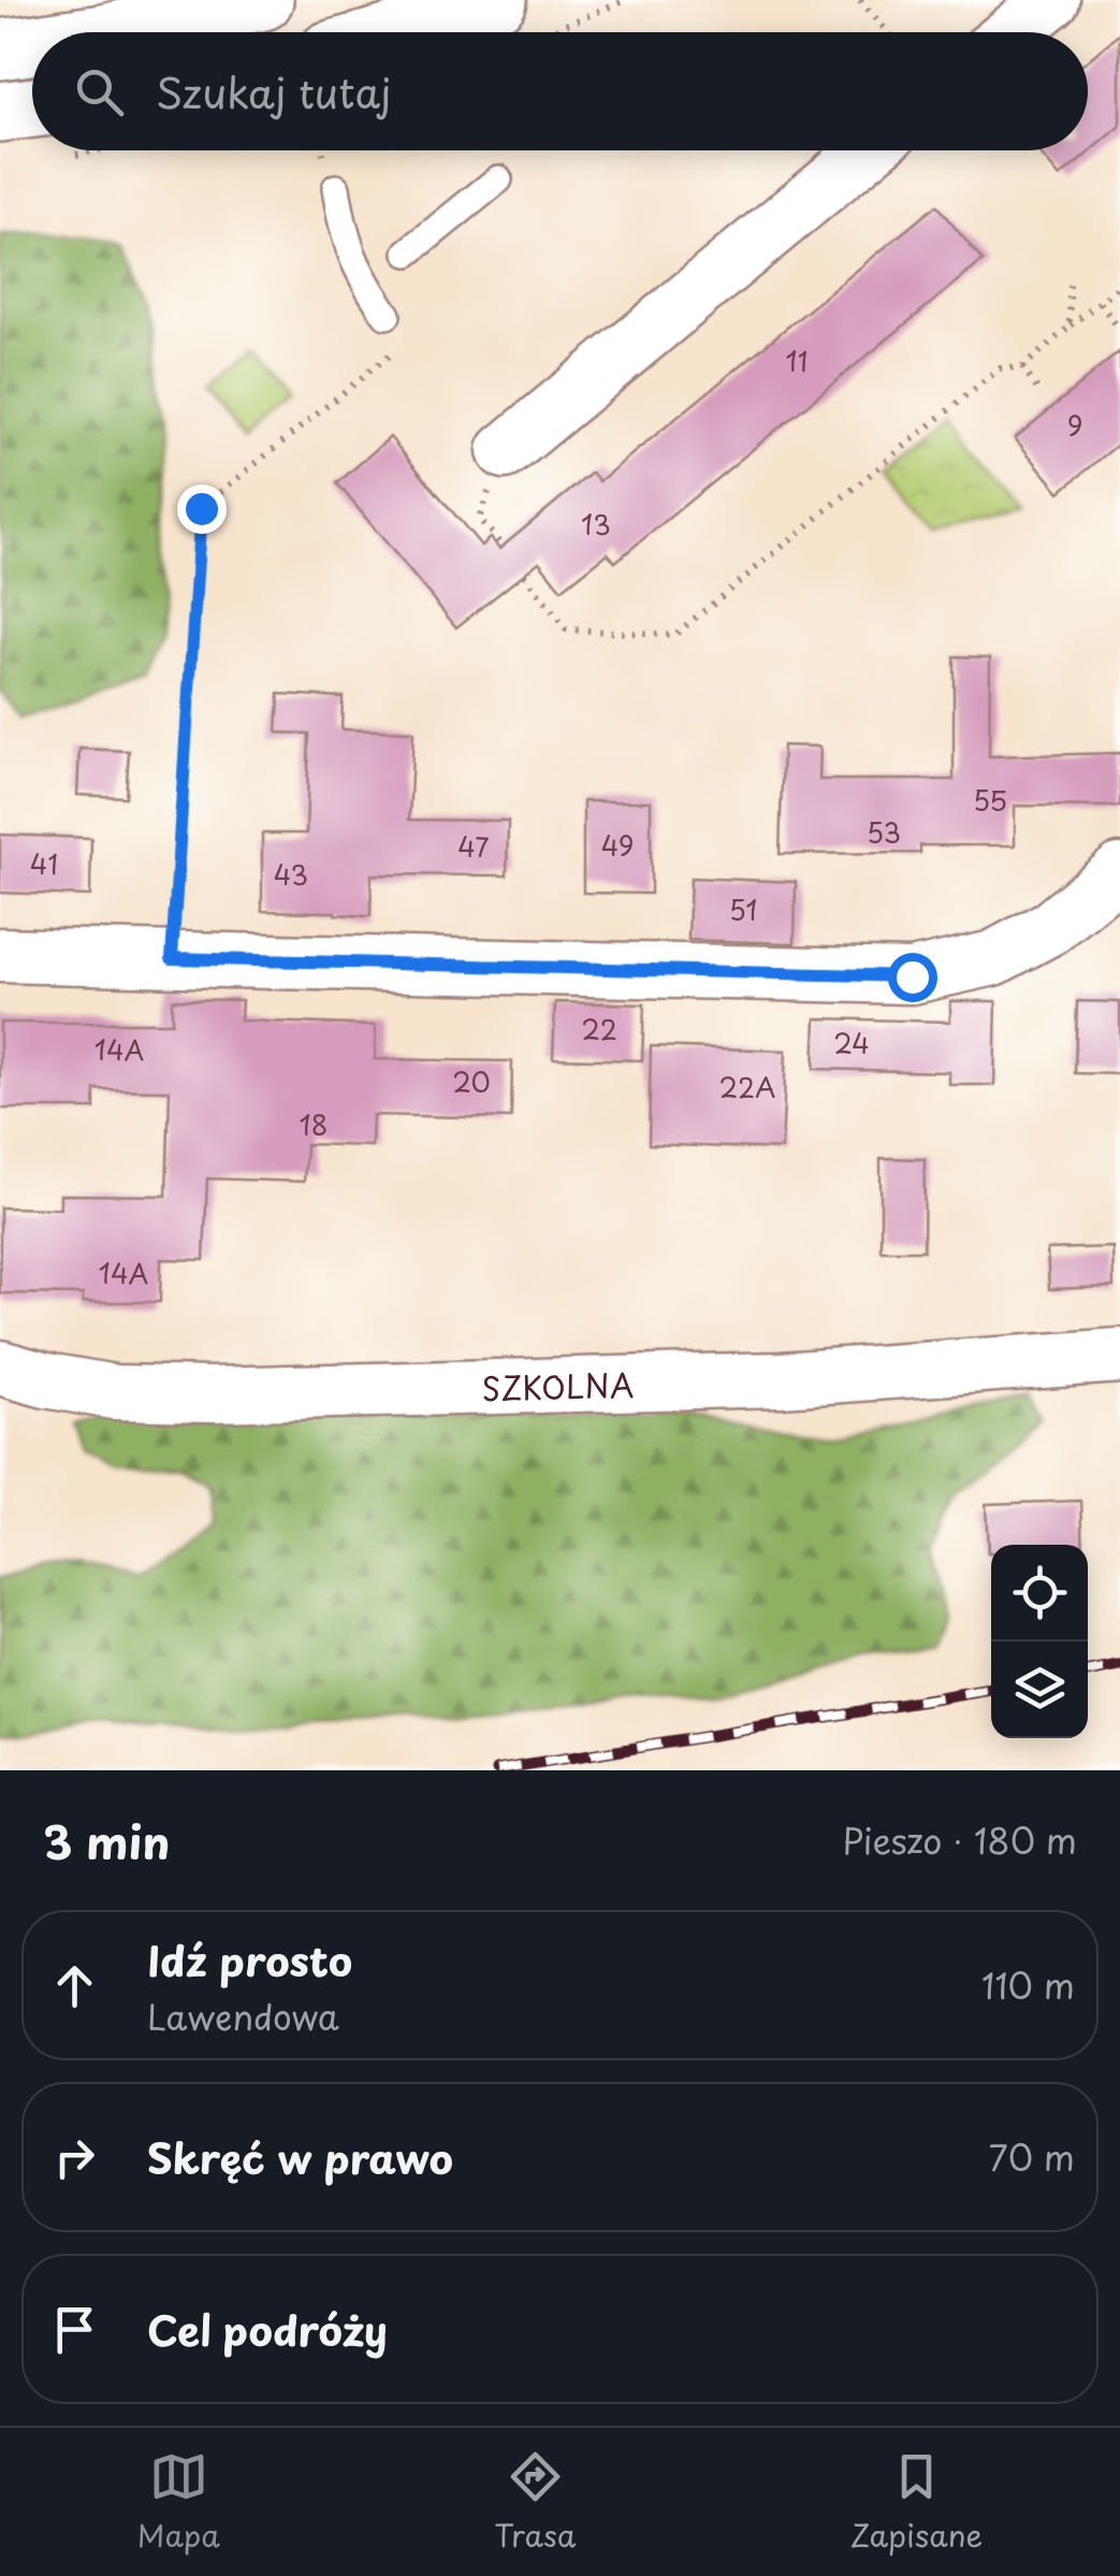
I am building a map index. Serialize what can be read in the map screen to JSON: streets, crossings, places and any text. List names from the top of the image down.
{
  "streets": {
    "street": ["SZKOLNA"]
  },
  "house_numbers": [
    "11",
    "9",
    "13",
    "55",
    "53",
    "49",
    "47",
    "41",
    "43",
    "51",
    "22",
    "24",
    "14A",
    "20",
    "22A",
    "18",
    "14A"
  ],
  "page": {
    "search": "Szukaj tutaj",
    "heading": ["3 min", "Pieszo · 180 m"],
    "list": [
      ["Idź prosto", "Lawendowa", "110 m"],
      ["Skręć w prawo", "70 m"],
      "Cel podróży"
    ],
    "nav": ["Mapa", "Trasa", "Zapisane"]
  }
}
